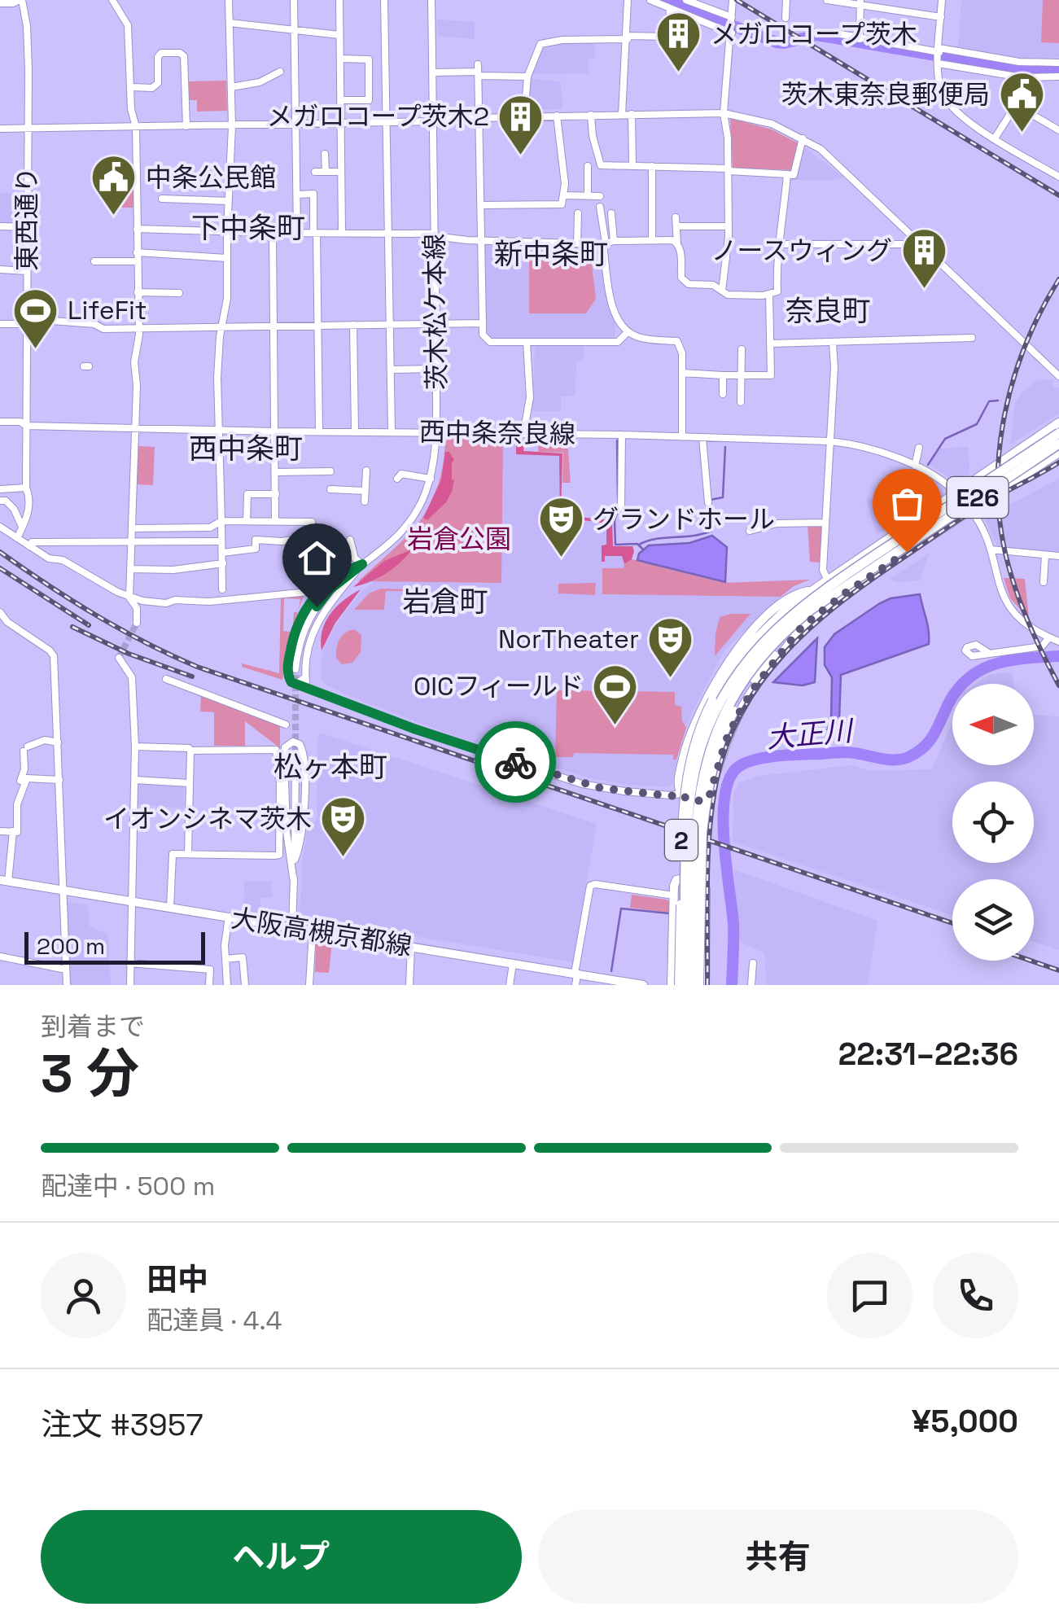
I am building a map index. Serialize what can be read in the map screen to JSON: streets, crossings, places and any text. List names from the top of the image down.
{
  "streets": {
    "highway": ["E26"],
    "main road": ["2", "大阪高槻京都線"],
    "street": ["東西通り", "茨木松ケ本線", "西中条奈良線"]
  },
  "crossings": [
    ["東西通り", "西中条奈良線"],
    ["茨木松ケ本線", "西中条奈良線"],
    ["西中条奈良線", "2"]
  ],
  "districts": [
    "下中条町",
    "新中条町",
    "奈良町",
    "西中条町",
    "岩倉町",
    "松ヶ本町"
  ],
  "water": ["大正川"],
  "parks": ["岩倉公園"],
  "places": {
    "building": ["メガロコープ茨木", "メガロコープ茨木2", "ノースウィング"],
    "public building": ["茨木東奈良郵便局", "中条公民館"],
    "sports": ["LifeFit", "OICフィールド"],
    "theatre": ["グランドホール", "NorTheater", "イオンシネマ茨木"]
  },
  "scale_bar": "200 m",
  "north": "left",
  "page": {
    "scale": "200 m",
    "heading": ["3 分", "到着まで", "22:31–22:36"],
    "panel": [
      "田中",
      "配達員 · 4.4",
      "注文 #3957",
      "¥5,000"
    ],
    "bar": "配達中 · 500 m",
    "buttons": ["ヘルプ", "共有"]
  }
}
